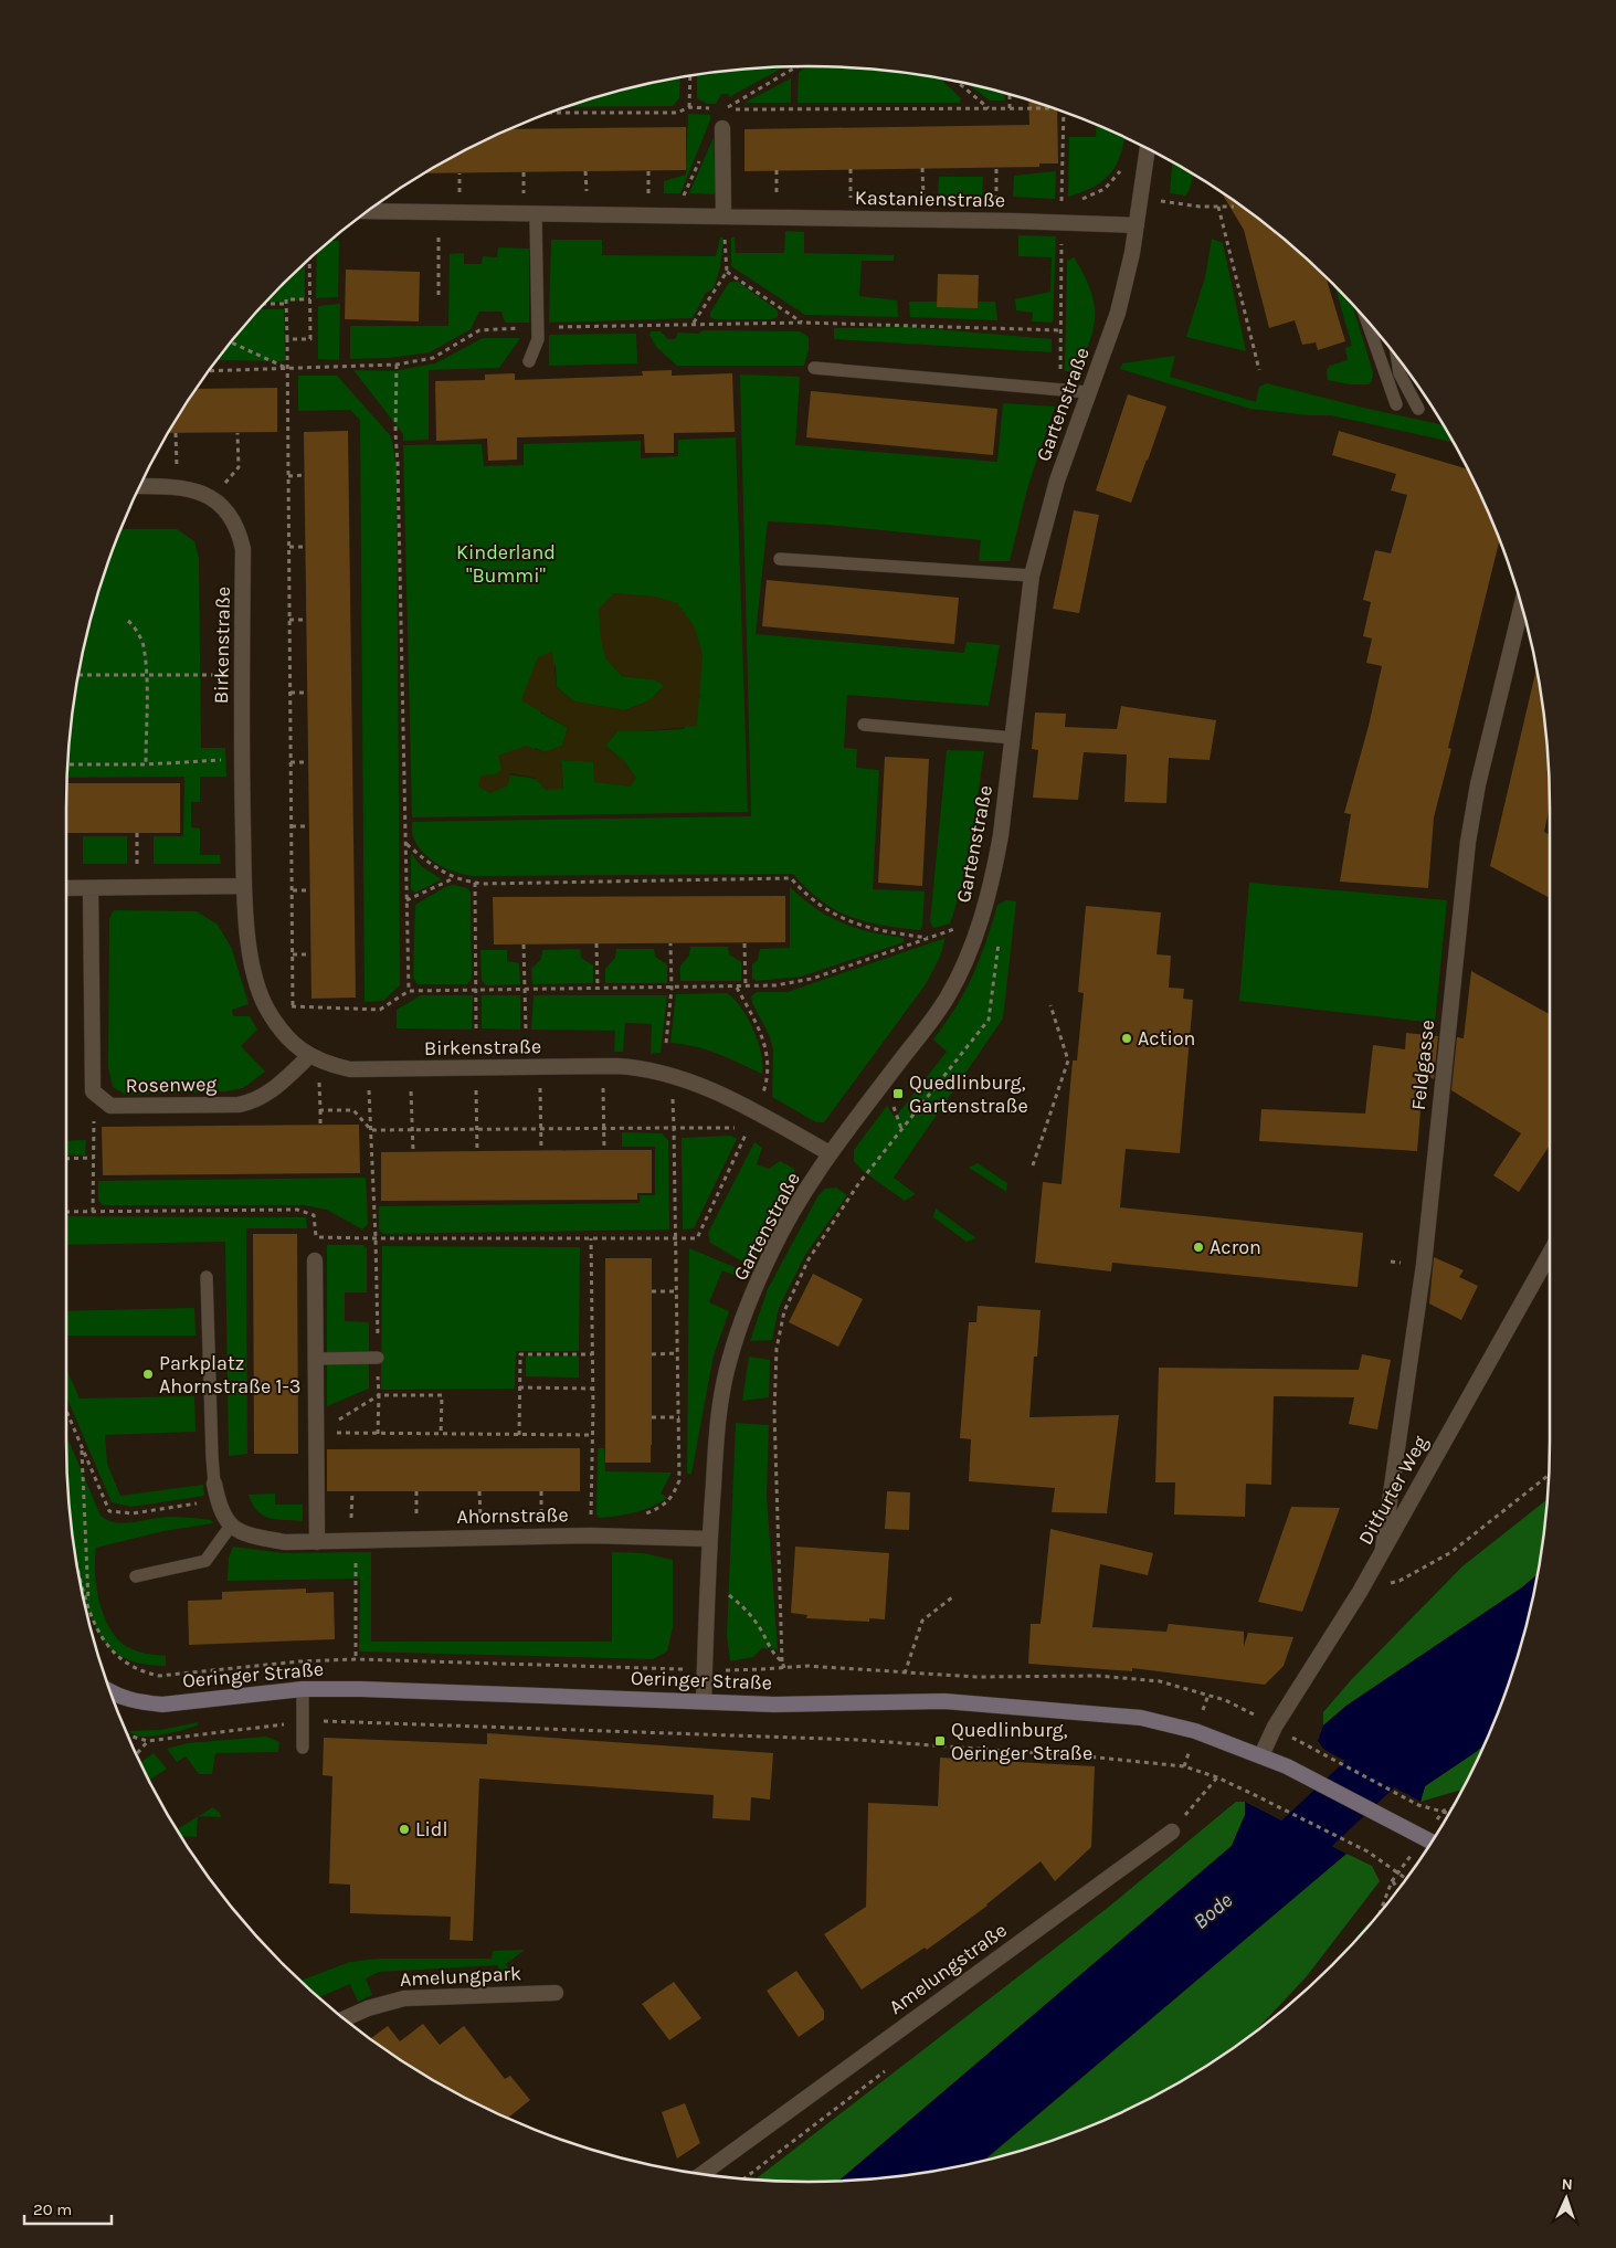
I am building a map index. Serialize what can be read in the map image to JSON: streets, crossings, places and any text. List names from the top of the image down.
{
  "streets": {
    "main road": ["Oeringer Straße"],
    "street": [
      "Kastanienstraße",
      "Gartenstraße",
      "Birkenstraße",
      "Feldgasse",
      "Rosenweg",
      "Ditfurter Weg",
      "Ahornstraße",
      "Amelungstraße",
      "Amelungpark"
    ]
  },
  "crossings": [
    ["Kastanienstraße", "Gartenstraße"],
    ["Gartenstraße", "Birkenstraße"],
    ["Gartenstraße", "Ahornstraße"],
    ["Gartenstraße", "Oeringer Straße"],
    ["Birkenstraße", "Rosenweg"],
    ["Feldgasse", "Ditfurter Weg"],
    ["Ditfurter Weg", "Oeringer Straße"]
  ],
  "water": ["Bode"],
  "parks": ["Kinderland \"Bummi\""],
  "places": {
    "other": [
      "Action",
      "Acron",
      "Parkplatz Ahornstraße 1-3",
      "Lidl"
    ],
    "transit": ["Quedlinburg, Gartenstraße", "Quedlinburg, Oeringer Straße"]
  },
  "scale_bar": "20 m",
  "north": "top"
}
